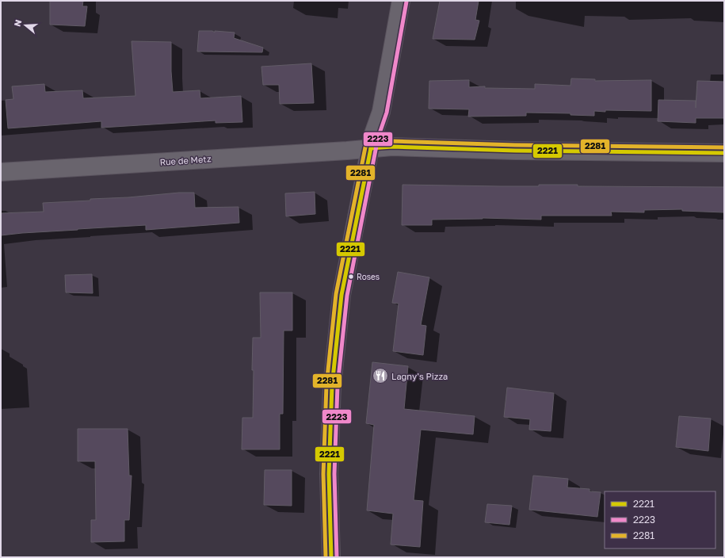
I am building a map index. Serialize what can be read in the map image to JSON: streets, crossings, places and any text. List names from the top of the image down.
{
  "streets": {
    "street": ["Rue de Metz"]
  },
  "places": {
    "other": ["Roses"],
    "restaurant": ["Lagny's Pizza"]
  },
  "lines": ["transit line 2223", "transit line 2281", "transit line 2221"],
  "legend": ["2221", "2223", "2281"],
  "north": "left"
}
